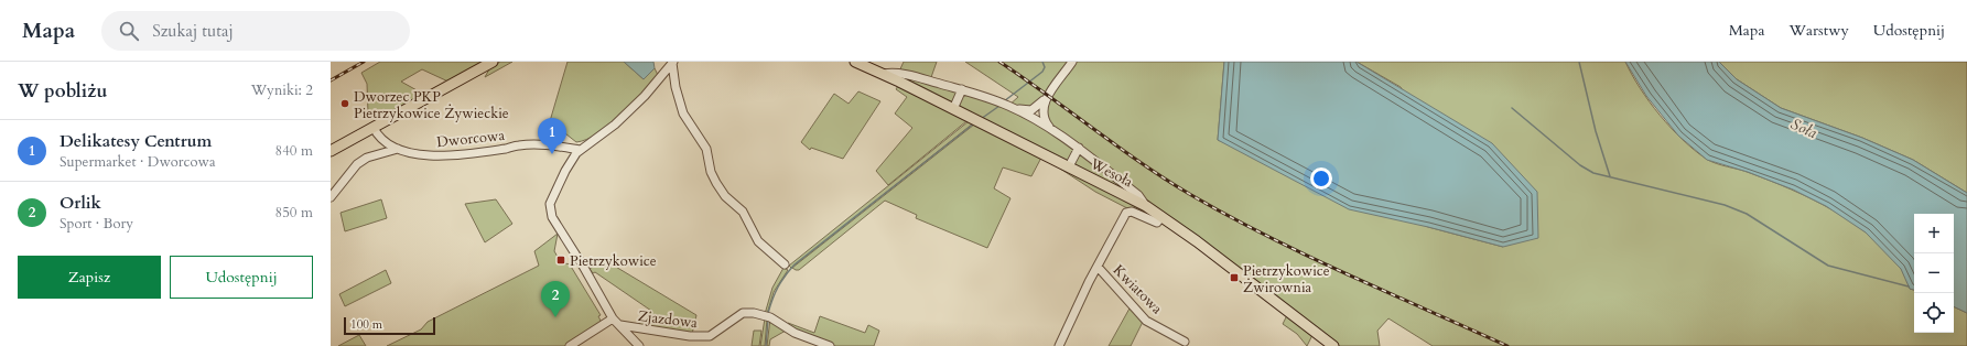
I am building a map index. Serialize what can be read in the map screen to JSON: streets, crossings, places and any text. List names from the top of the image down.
{
  "streets": {
    "main road": ["Wesoła"],
    "street": ["Dworcowa", "Kwiatowa", "Zjazdowa"]
  },
  "water": ["Soła"],
  "places": {
    "other": ["Dworzec PKP Pietrzykowice Żywieckie"],
    "transit": ["Pietrzykowice", "Pietrzykowice Żwirownia"]
  },
  "scale_bar": "100 m",
  "page": {
    "header": "Mapa",
    "search": "Szukaj tutaj",
    "nav": ["Mapa", "Warstwy", "Udostępnij"],
    "heading": ["W pobliżu", "Wyniki: 2"],
    "pins": ["1", "2"],
    "list": [
      {
        "mark": "1",
        "name": "Delikatesy Centrum",
        "note": "Supermarket · Dworcowa",
        "value": "840 m"
      },
      {
        "mark": "2",
        "name": "Orlik",
        "note": "Sport · Bory",
        "value": "850 m"
      }
    ],
    "map_buttons": ["+", "−"],
    "buttons": ["Zapisz", "Udostępnij"],
    "scale": "100 m"
  }
}
